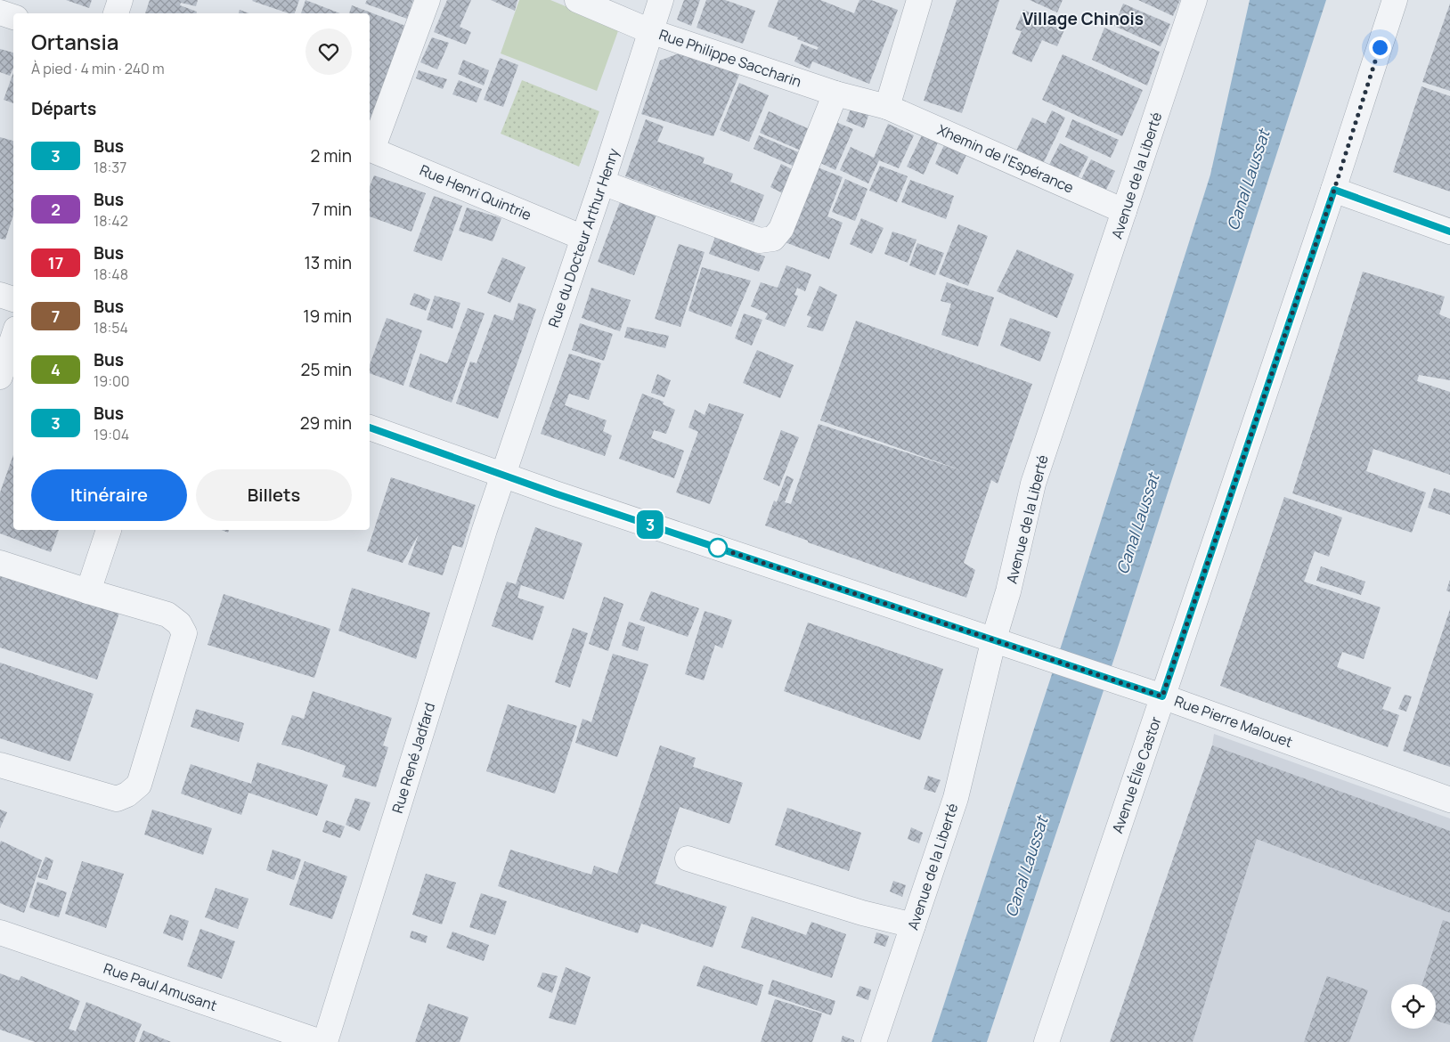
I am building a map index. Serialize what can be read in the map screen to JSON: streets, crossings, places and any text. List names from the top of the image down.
{
  "streets": {
    "street": [
      "Rue Philippe Saccharin",
      "Xhemin de l'Espérance",
      "Avenue de la Liberté",
      "Rue Henri Quintrie",
      "Rue du Docteur Arthur Henry",
      "Rue Pierre Malouet",
      "Rue René Jadfard",
      "Avenue Élie Castor",
      "Rue Paul Amusant"
    ]
  },
  "crossings": [
    ["Rue Philippe Saccharin", "Xhemin de l'Espérance"],
    ["Rue Philippe Saccharin", "Rue du Docteur Arthur Henry"],
    ["Xhemin de l'Espérance", "Avenue de la Liberté"],
    ["Avenue de la Liberté", "Rue Pierre Malouet"],
    ["Rue Henri Quintrie", "Rue du Docteur Arthur Henry"],
    ["Rue du Docteur Arthur Henry", "Rue Pierre Malouet"],
    ["Rue du Docteur Arthur Henry", "Rue René Jadfard"],
    ["Rue Pierre Malouet", "Rue René Jadfard"],
    ["Rue Pierre Malouet", "Avenue Élie Castor"]
  ],
  "districts": ["Village Chinois"],
  "water": ["Canal Laussat"],
  "lines": ["bus line 3"],
  "page": {
    "on_map": "3",
    "heading": [
      ["Ortansia", "À pied · 4 min · 240 m"],
      "Départs"
    ],
    "list": [
      {
        "mark": "3",
        "name": "Bus",
        "note": "18:37",
        "value": "2 min"
      },
      {
        "mark": "2",
        "name": "Bus",
        "note": "18:42",
        "value": "7 min"
      },
      {
        "mark": "17",
        "name": "Bus",
        "note": "18:48",
        "value": "13 min"
      },
      {
        "mark": "7",
        "name": "Bus",
        "note": "18:54",
        "value": "19 min"
      },
      {
        "mark": "4",
        "name": "Bus",
        "note": "19:00",
        "value": "25 min"
      },
      {
        "mark": "3",
        "name": "Bus",
        "note": "19:04",
        "value": "29 min"
      }
    ],
    "buttons": ["Itinéraire", "Billets"]
  }
}
